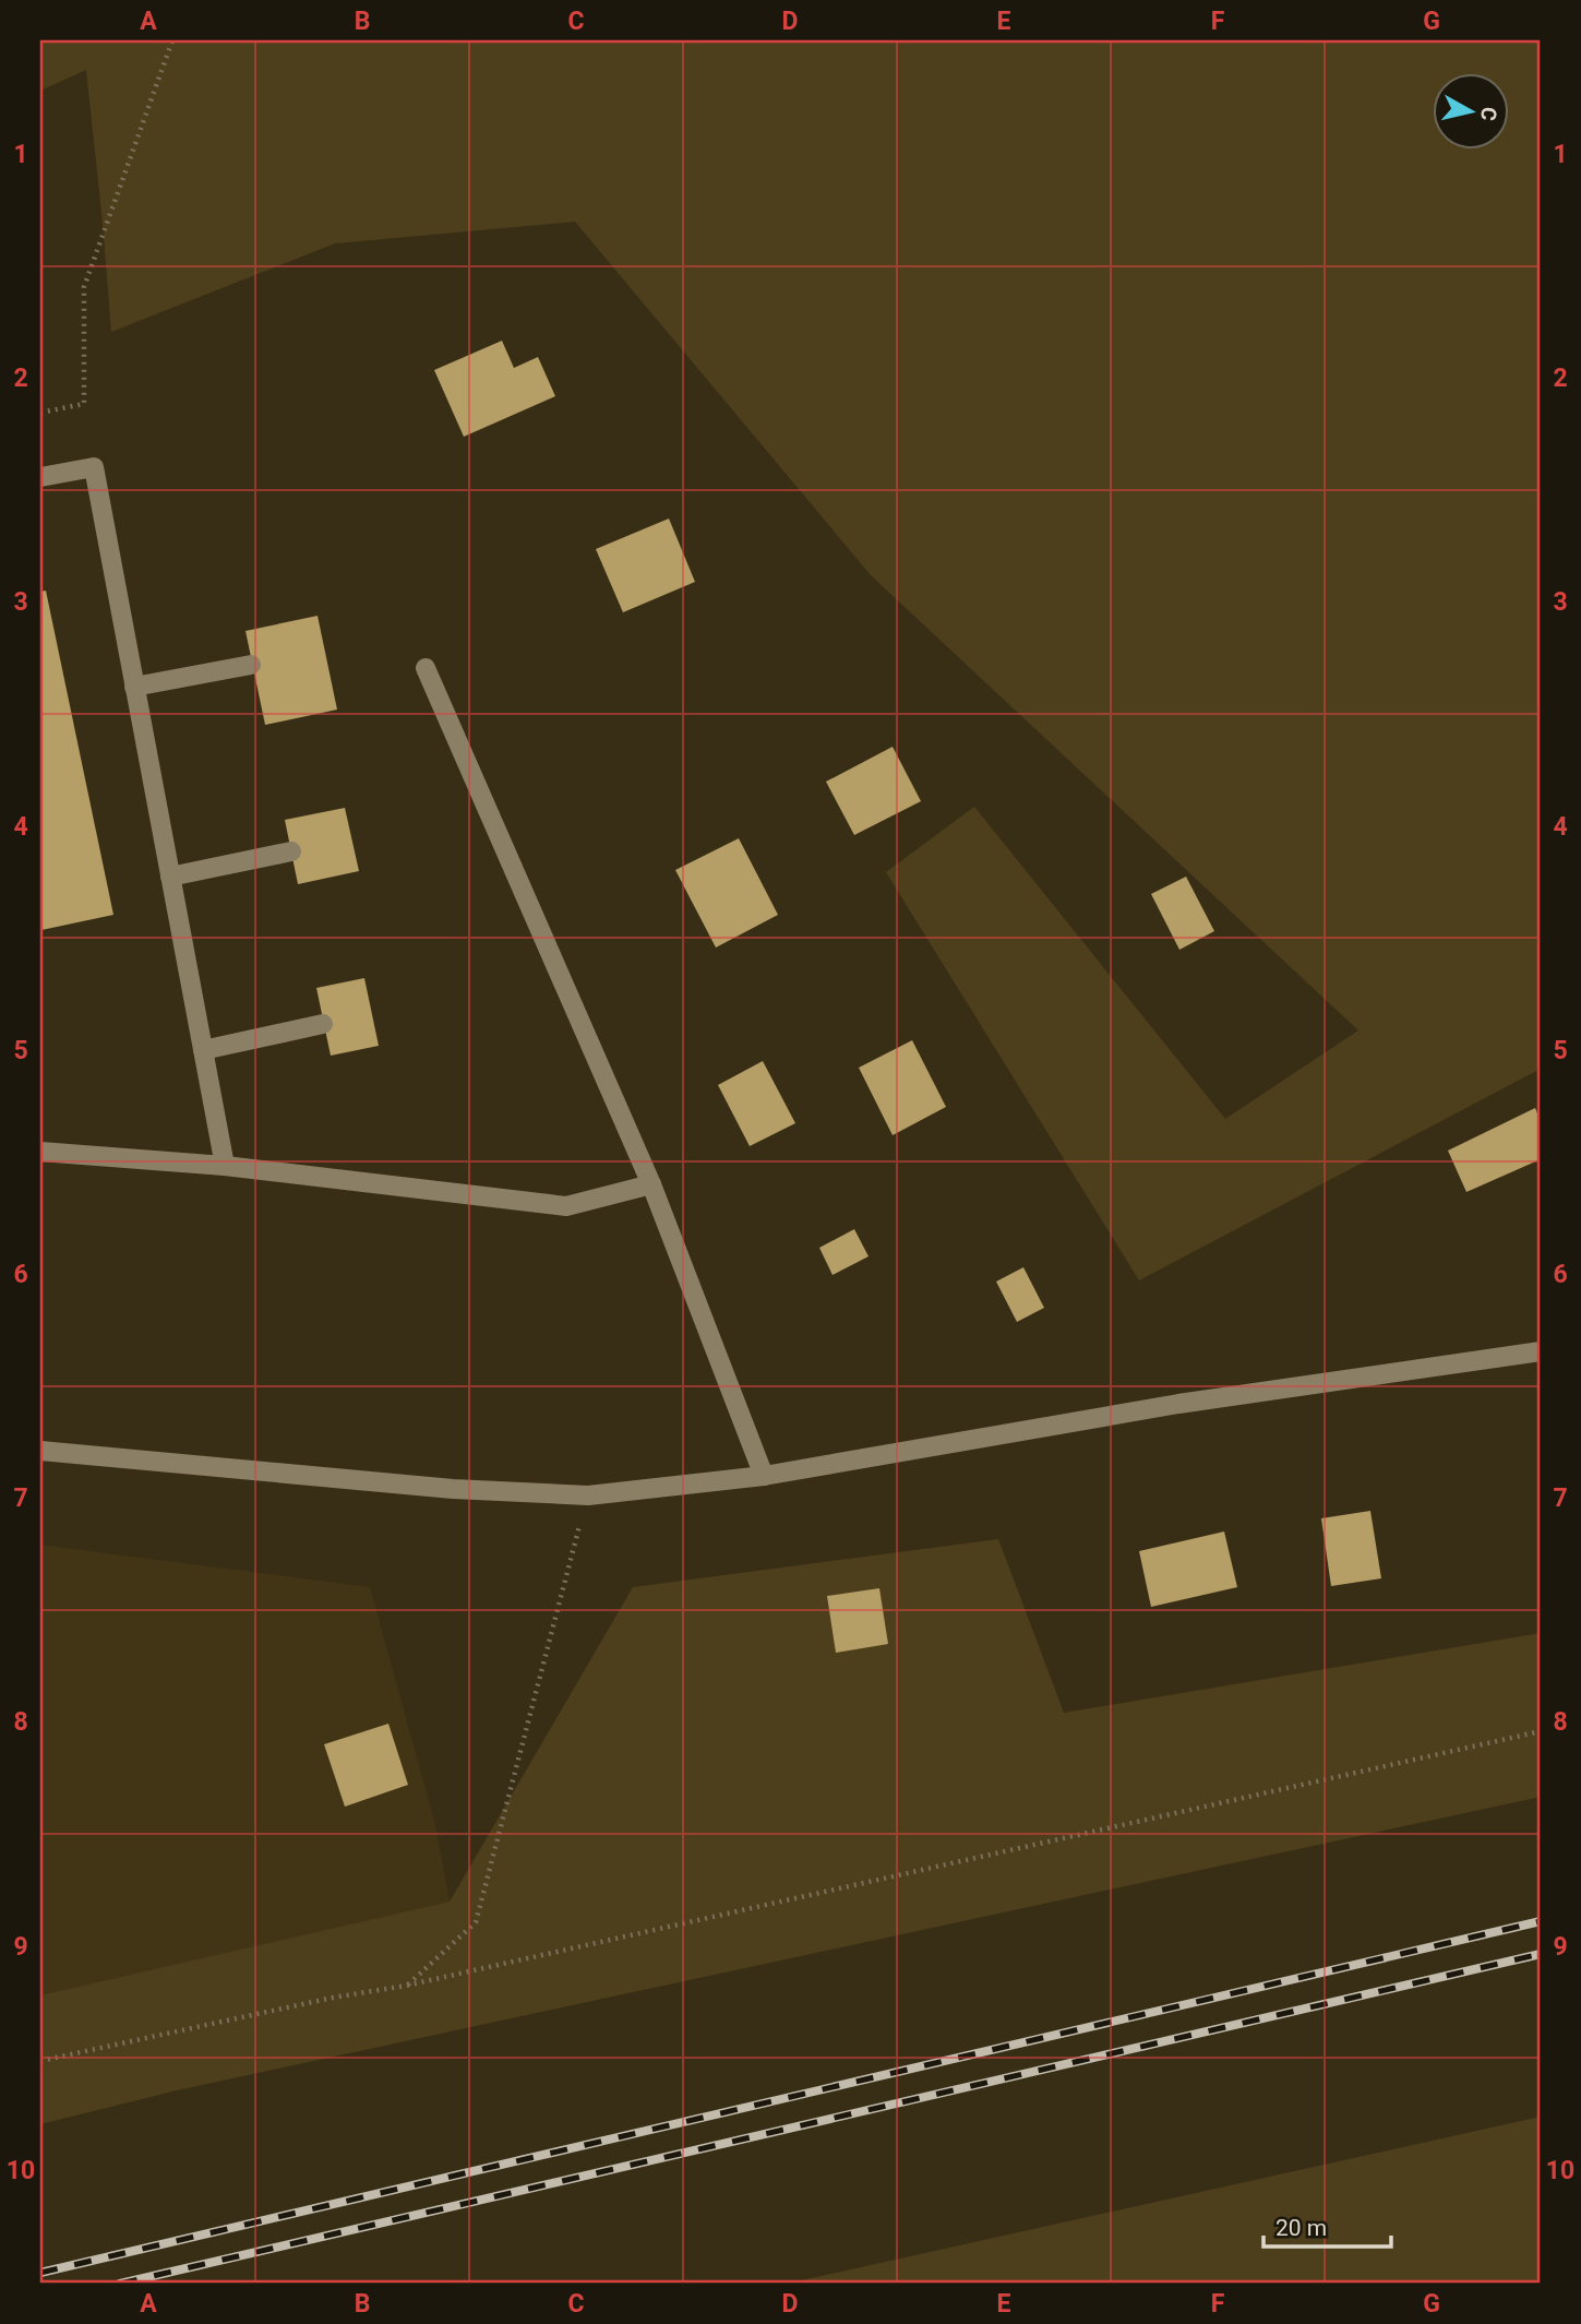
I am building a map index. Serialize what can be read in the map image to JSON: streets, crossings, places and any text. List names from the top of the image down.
{
  "scale_bar": "20 m",
  "north": "right",
  "grid": {
    "columns": [
      "A",
      "B",
      "C",
      "D",
      "E",
      "F",
      "G"
    ],
    "rows": [
      "1",
      "2",
      "3",
      "4",
      "5",
      "6",
      "7",
      "8",
      "9",
      "10"
    ]
  }
}
